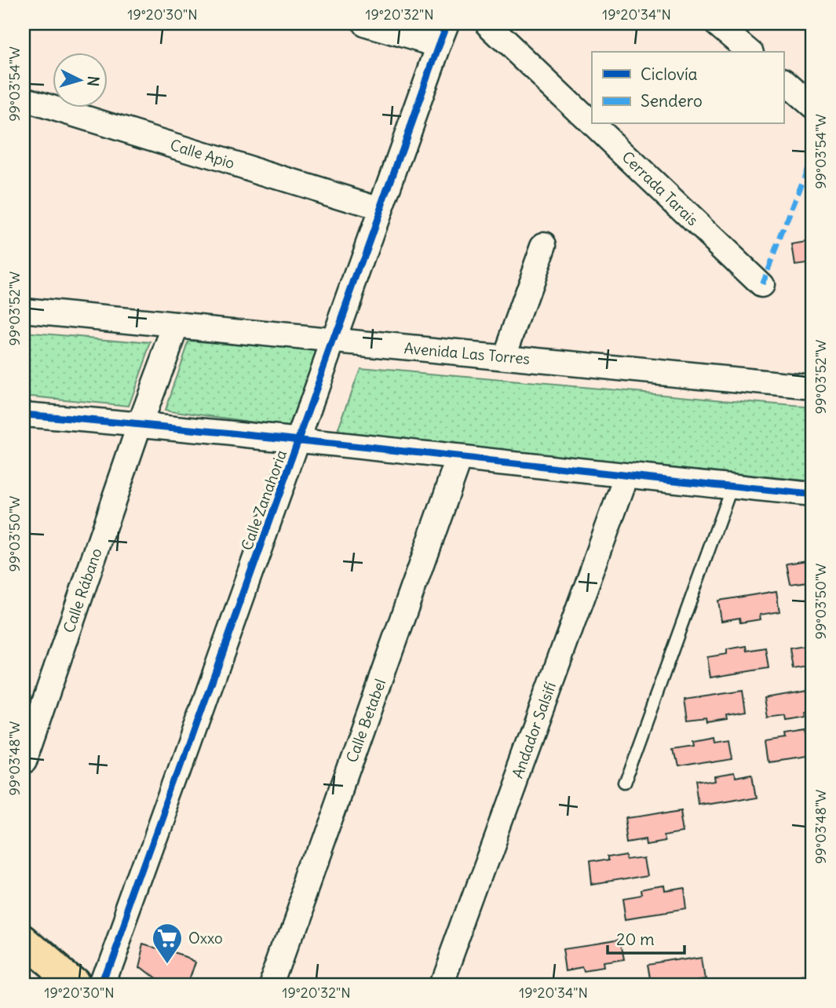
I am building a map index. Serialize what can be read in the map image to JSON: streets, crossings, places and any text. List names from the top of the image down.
{
  "streets": {
    "street": [
      "Calle Apio",
      "Cerrada Tarais",
      "Avenida Las Torres",
      "Calle Zanahoria",
      "Calle Rábano",
      "Calle Betabel",
      "Andador Salsifí"
    ]
  },
  "crossings": [
    ["Calle Apio", "Calle Zanahoria"],
    ["Avenida Las Torres", "Calle Zanahoria"],
    ["Avenida Las Torres", "Calle Rábano"]
  ],
  "places": {
    "supermarket": ["Oxxo"]
  },
  "legend": ["Ciclovía", "Sendero"],
  "scale_bar": "20 m",
  "north": "right",
  "coordinates": [
    "19°20'30\"N",
    "19°20'32\"N",
    "19°20'34\"N",
    "99°03'54\"W",
    "99°03'52\"W",
    "99°03'50\"W",
    "99°03'48\"W"
  ]
}
